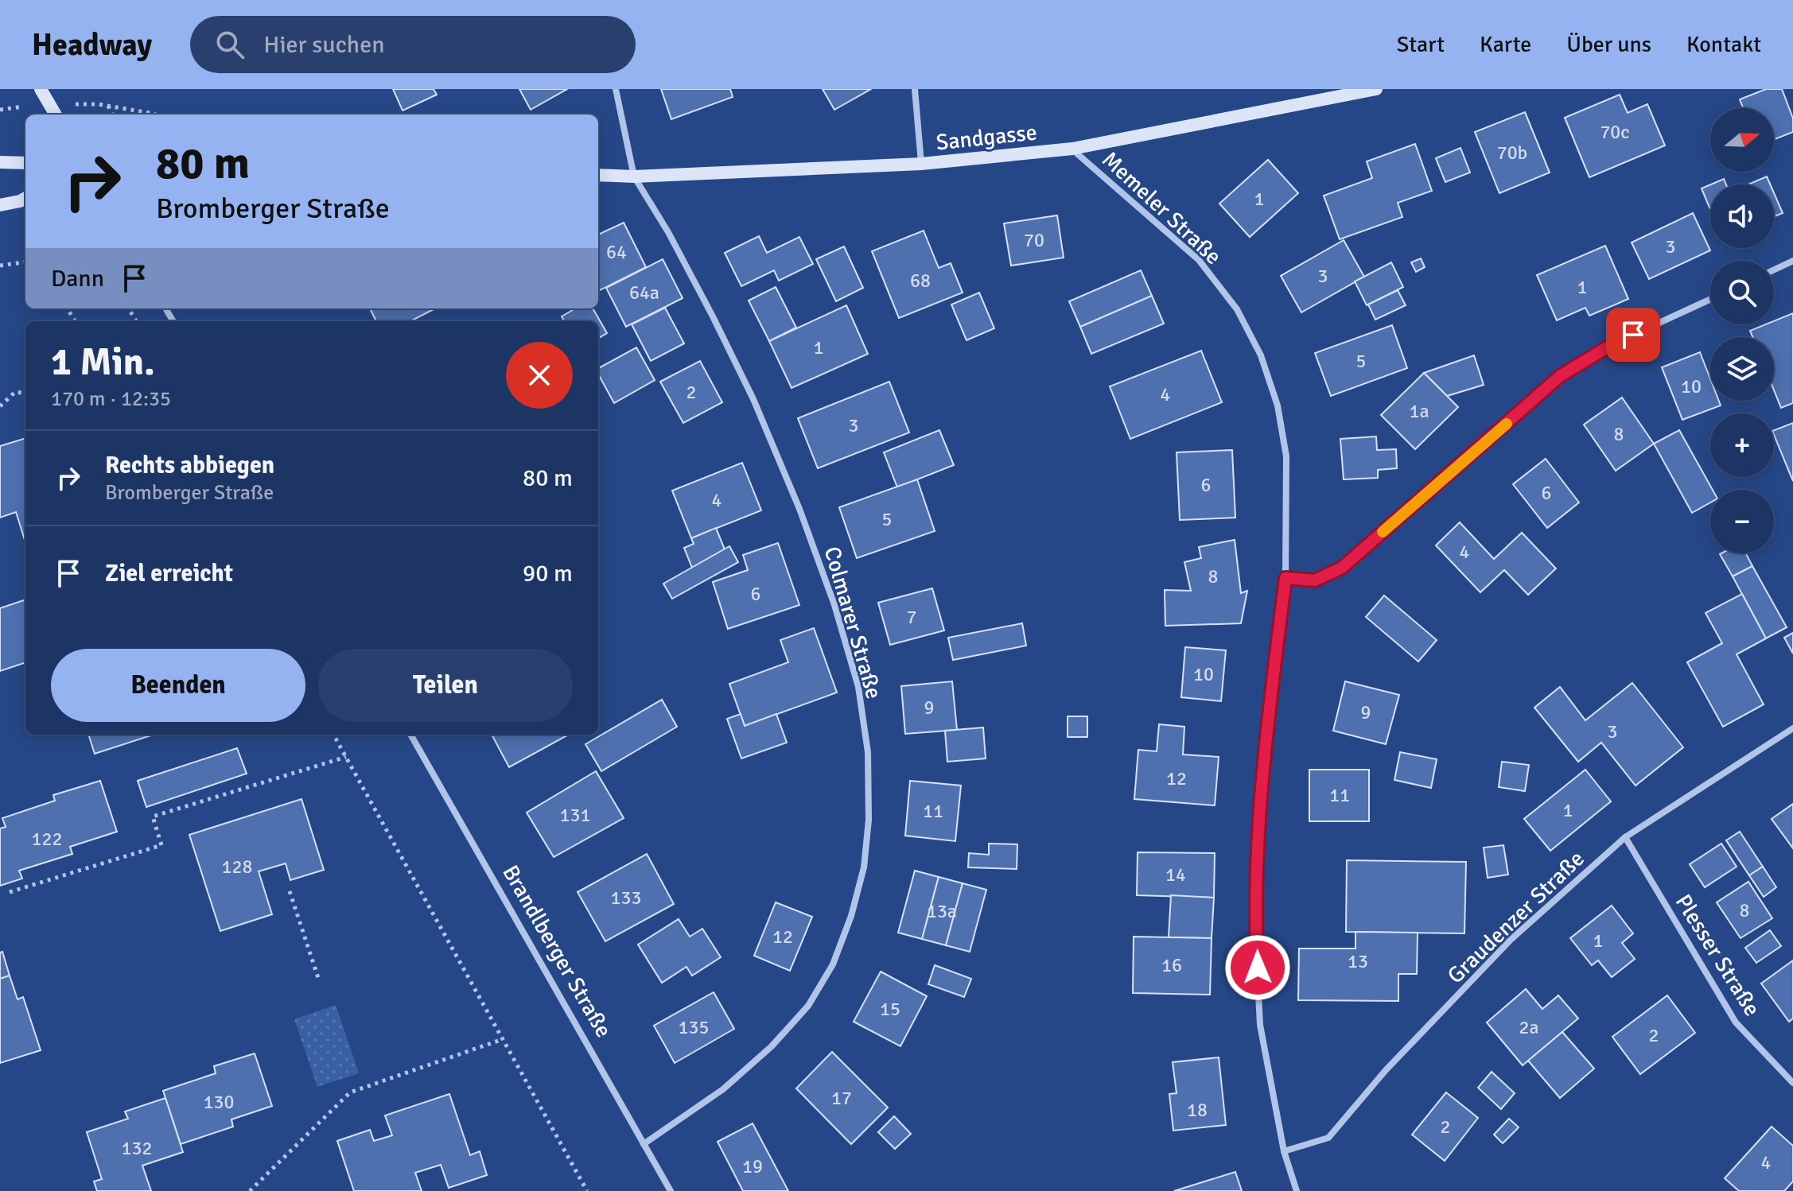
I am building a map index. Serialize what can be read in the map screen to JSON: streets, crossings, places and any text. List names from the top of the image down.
{
  "streets": {
    "street": [
      "Sandgasse",
      "Memeler Straße",
      "Colmarer Straße",
      "Graudenzer Straße",
      "Brandlberger Straße",
      "Plesser Straße"
    ]
  },
  "crossings": [
    ["Sandgasse", "Memeler Straße"],
    ["Sandgasse", "Colmarer Straße"],
    ["Memeler Straße", "Graudenzer Straße"],
    ["Colmarer Straße", "Brandlberger Straße"],
    ["Graudenzer Straße", "Plesser Straße"]
  ],
  "house_numbers": [
    "70c",
    "70b",
    "1",
    "70",
    "3",
    "64",
    "3",
    "68",
    "1",
    "64a",
    "1",
    "5",
    "10",
    "2",
    "4",
    "1a",
    "3",
    "8",
    "6",
    "6",
    "4",
    "5",
    "4",
    "8",
    "6",
    "7",
    "10",
    "9",
    "9",
    "3",
    "12",
    "11",
    "1",
    "11",
    "131",
    "122",
    "128",
    "14",
    "133",
    "8",
    "13a",
    "12",
    "1",
    "13",
    "16",
    "15",
    "135",
    "2a",
    "2",
    "17",
    "130",
    "18",
    "2",
    "132",
    "4",
    "19"
  ],
  "north": "right",
  "page": {
    "header": "Headway",
    "search": "Hier suchen",
    "nav": [
      "Start",
      "Karte",
      "Über uns",
      "Kontakt"
    ],
    "map_buttons": ["+", "−"],
    "turn": ["80 m", "Bromberger Straße"],
    "then": "Dann",
    "heading": ["1 Min.", "170 m · 12:35"],
    "list": [
      {
        "name": "Rechts abbiegen",
        "note": "Bromberger Straße",
        "value": "80 m"
      },
      {
        "name": "Ziel erreicht",
        "value": "90 m"
      }
    ],
    "buttons": ["Beenden", "Teilen"]
  }
}
